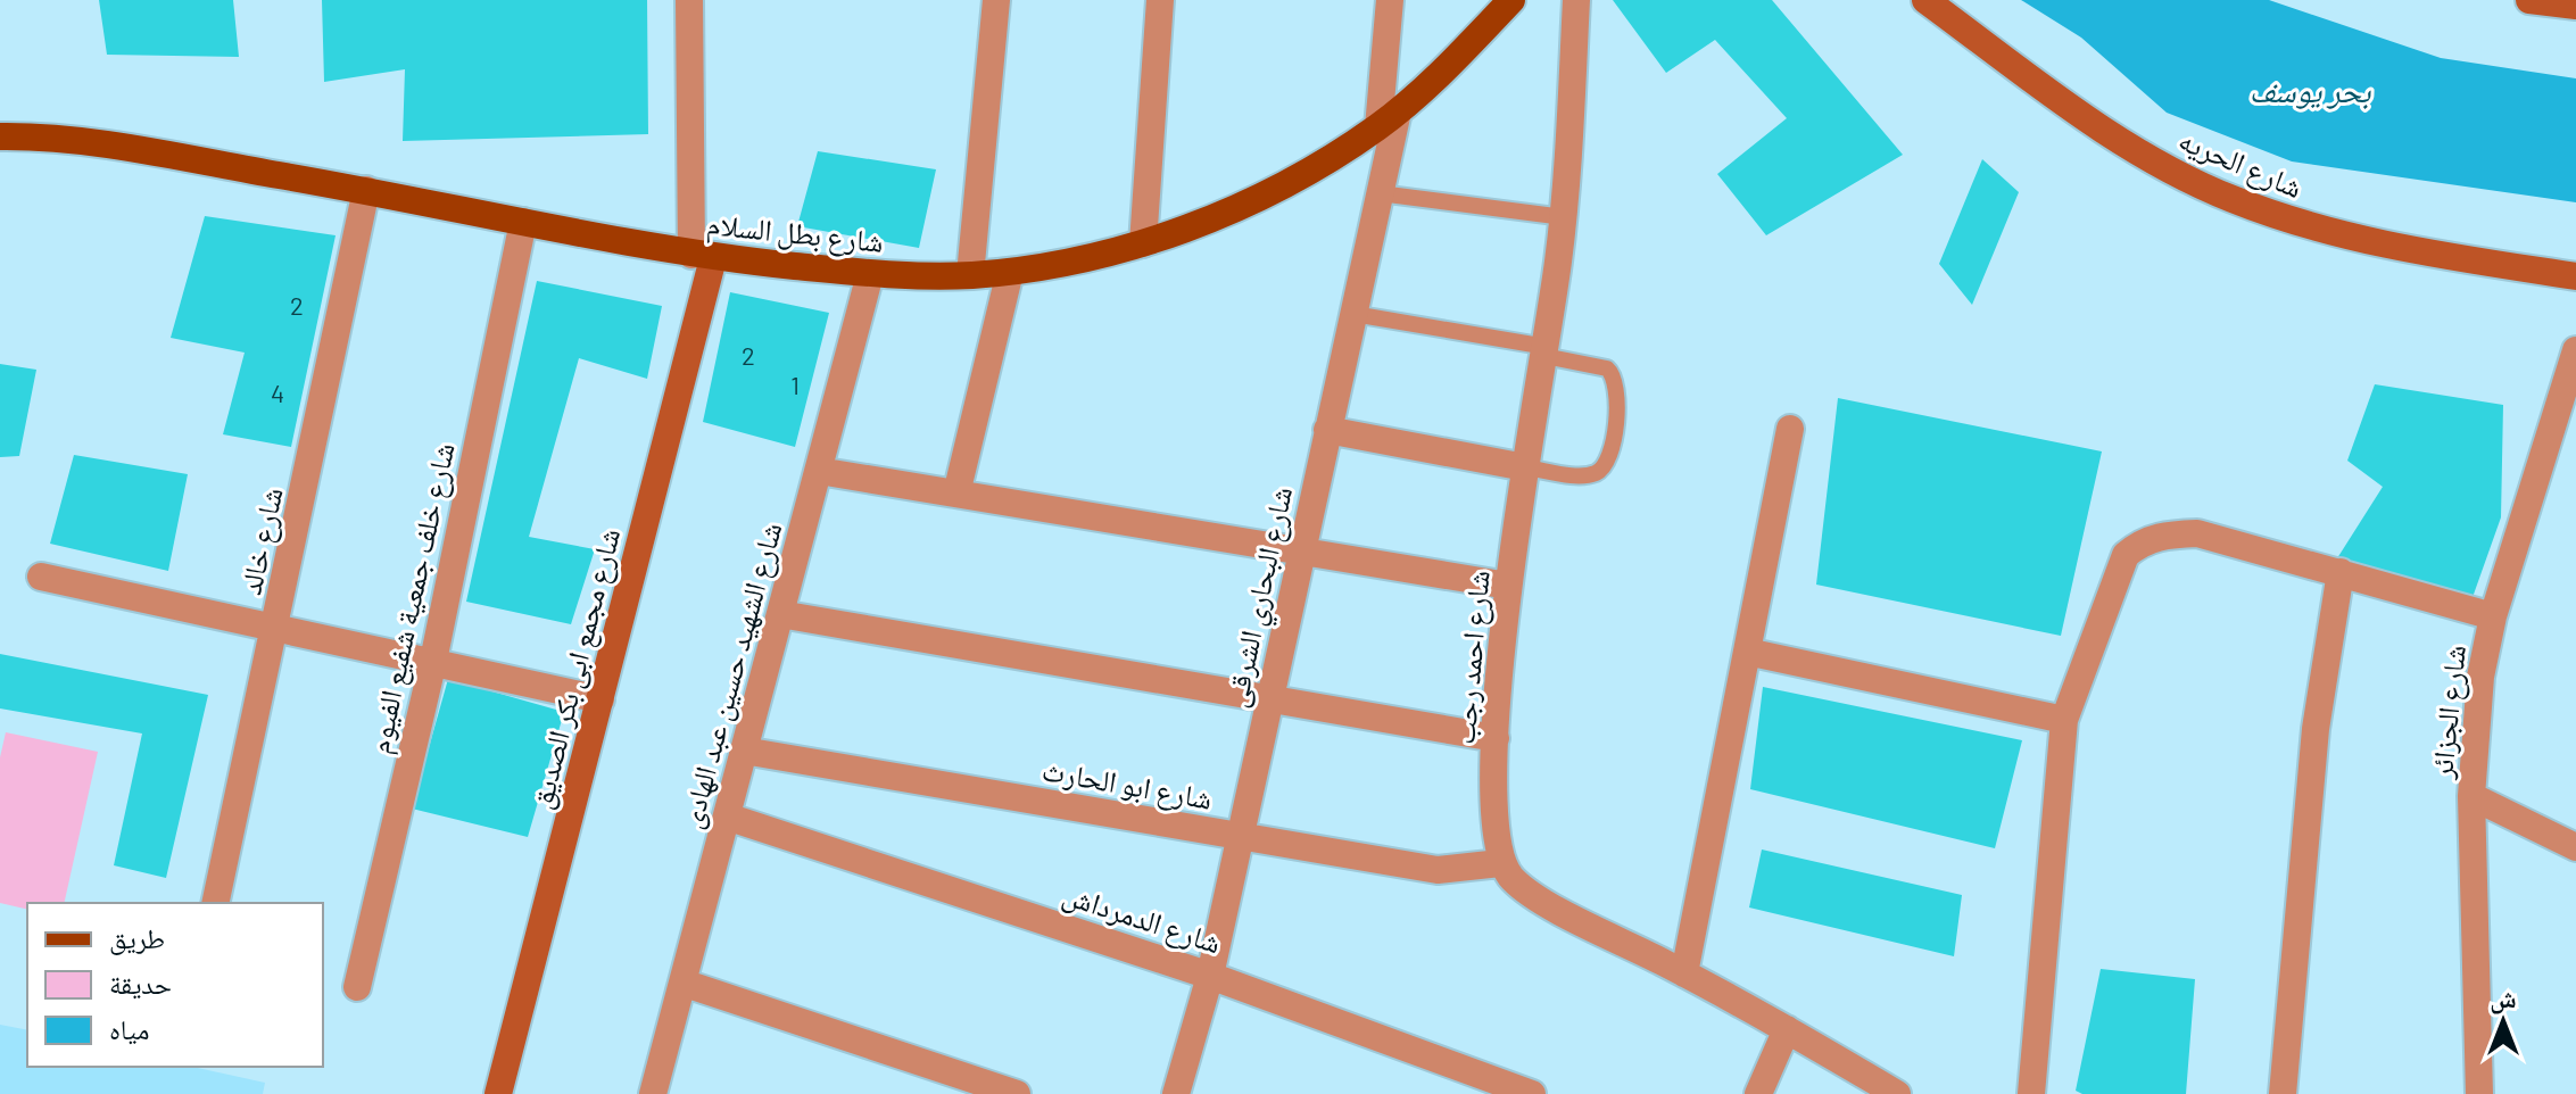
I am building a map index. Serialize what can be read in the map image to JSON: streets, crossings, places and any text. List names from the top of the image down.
{
  "streets": {
    "main road": ["شارع بطل السلام"],
    "street": [
      "شارع الحريه",
      "شارع خالد",
      "شارع البحاري الشرقى",
      "شارع خلف جمعية شفيع الفيوم",
      "شارع احمد رجب",
      "شارع مجمع ابى بكر الصديق",
      "شارع الشهيد حسين عبد الهادى",
      "شارع الجزائر",
      "شارع ابو الحارث",
      "شارع الدمرداش"
    ]
  },
  "crossings": [
    ["شارع بطل السلام", "شارع خالد"],
    ["شارع بطل السلام", "شارع البحاري الشرقى"],
    ["شارع بطل السلام", "شارع خلف جمعية شفيع الفيوم"],
    ["شارع بطل السلام", "شارع مجمع ابى بكر الصديق"],
    ["شارع بطل السلام", "شارع الشهيد حسين عبد الهادى"],
    ["شارع البحاري الشرقى", "شارع ابو الحارث"],
    ["شارع البحاري الشرقى", "شارع الدمرداش"],
    ["شارع احمد رجب", "شارع ابو الحارث"],
    ["شارع الشهيد حسين عبد الهادى", "شارع ابو الحارث"],
    ["شارع الشهيد حسين عبد الهادى", "شارع الدمرداش"]
  ],
  "water": ["بحر يوسف"],
  "house_numbers": [
    "2",
    "2",
    "1",
    "4"
  ],
  "legend": ["طريق", "حديقة", "مياه"],
  "north": "top"
}
